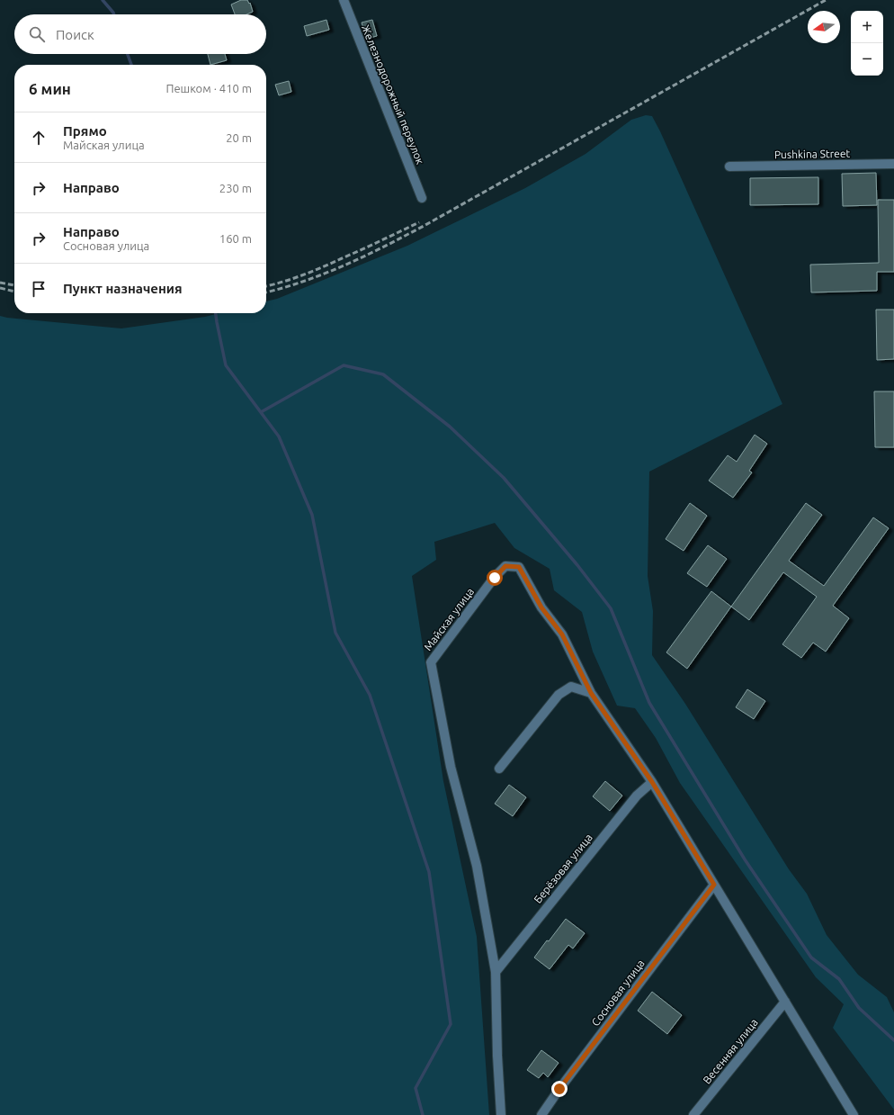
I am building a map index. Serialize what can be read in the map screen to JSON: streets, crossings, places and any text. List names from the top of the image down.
{
  "streets": {
    "street": [
      "Железнодорожный переулок",
      "Pushkina Street",
      "Майская улица",
      "Берёзовая улица",
      "Сосновая улица",
      "Весенняя улица"
    ]
  },
  "crossings": [
    ["Майская улица", "Берёзовая улица"]
  ],
  "north": "left",
  "page": {
    "map_buttons": ["+", "−"],
    "search": "Поиск",
    "heading": ["6 мин", "Пешком · 410 m"],
    "list": [
      ["Прямо", "Майская улица", "20 m"],
      ["Направо", "230 m"],
      ["Направо", "Сосновая улица", "160 m"],
      "Пункт назначения"
    ]
  }
}
